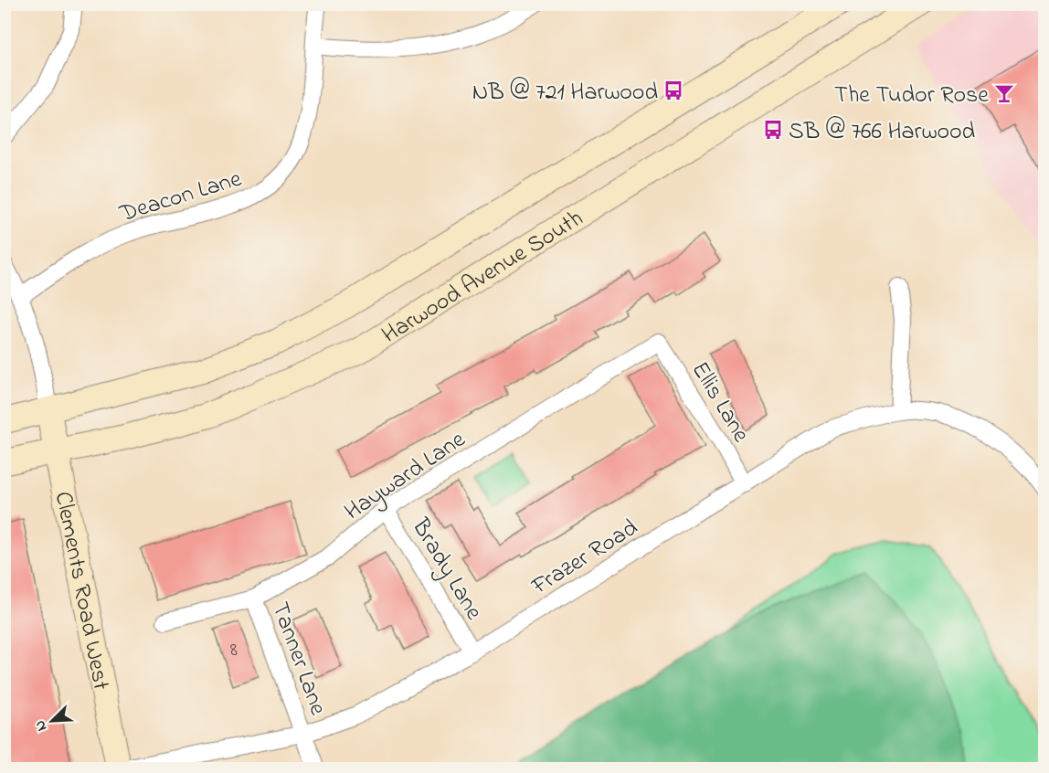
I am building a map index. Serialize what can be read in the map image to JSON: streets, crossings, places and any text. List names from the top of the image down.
{
  "streets": {
    "main road": ["Harwood Avenue South", "Clements Road West"],
    "street": [
      "Deacon Lane",
      "Ellis Lane",
      "Hayward Lane",
      "Frazer Road",
      "Brady Lane",
      "Tanner Lane"
    ]
  },
  "crossings": [
    ["Harwood Avenue South", "Clements Road West"],
    ["Ellis Lane", "Hayward Lane"],
    ["Ellis Lane", "Frazer Road"],
    ["Hayward Lane", "Brady Lane"],
    ["Hayward Lane", "Tanner Lane"],
    ["Frazer Road", "Brady Lane"],
    ["Frazer Road", "Clements Road West"],
    ["Frazer Road", "Tanner Lane"]
  ],
  "places": {
    "bus stop": ["NB @ 721 Harwood", "SB @ 766 Harwood"],
    "bar": ["The Tudor Rose"]
  },
  "house_numbers": ["8"],
  "north": "bottom left"
}
